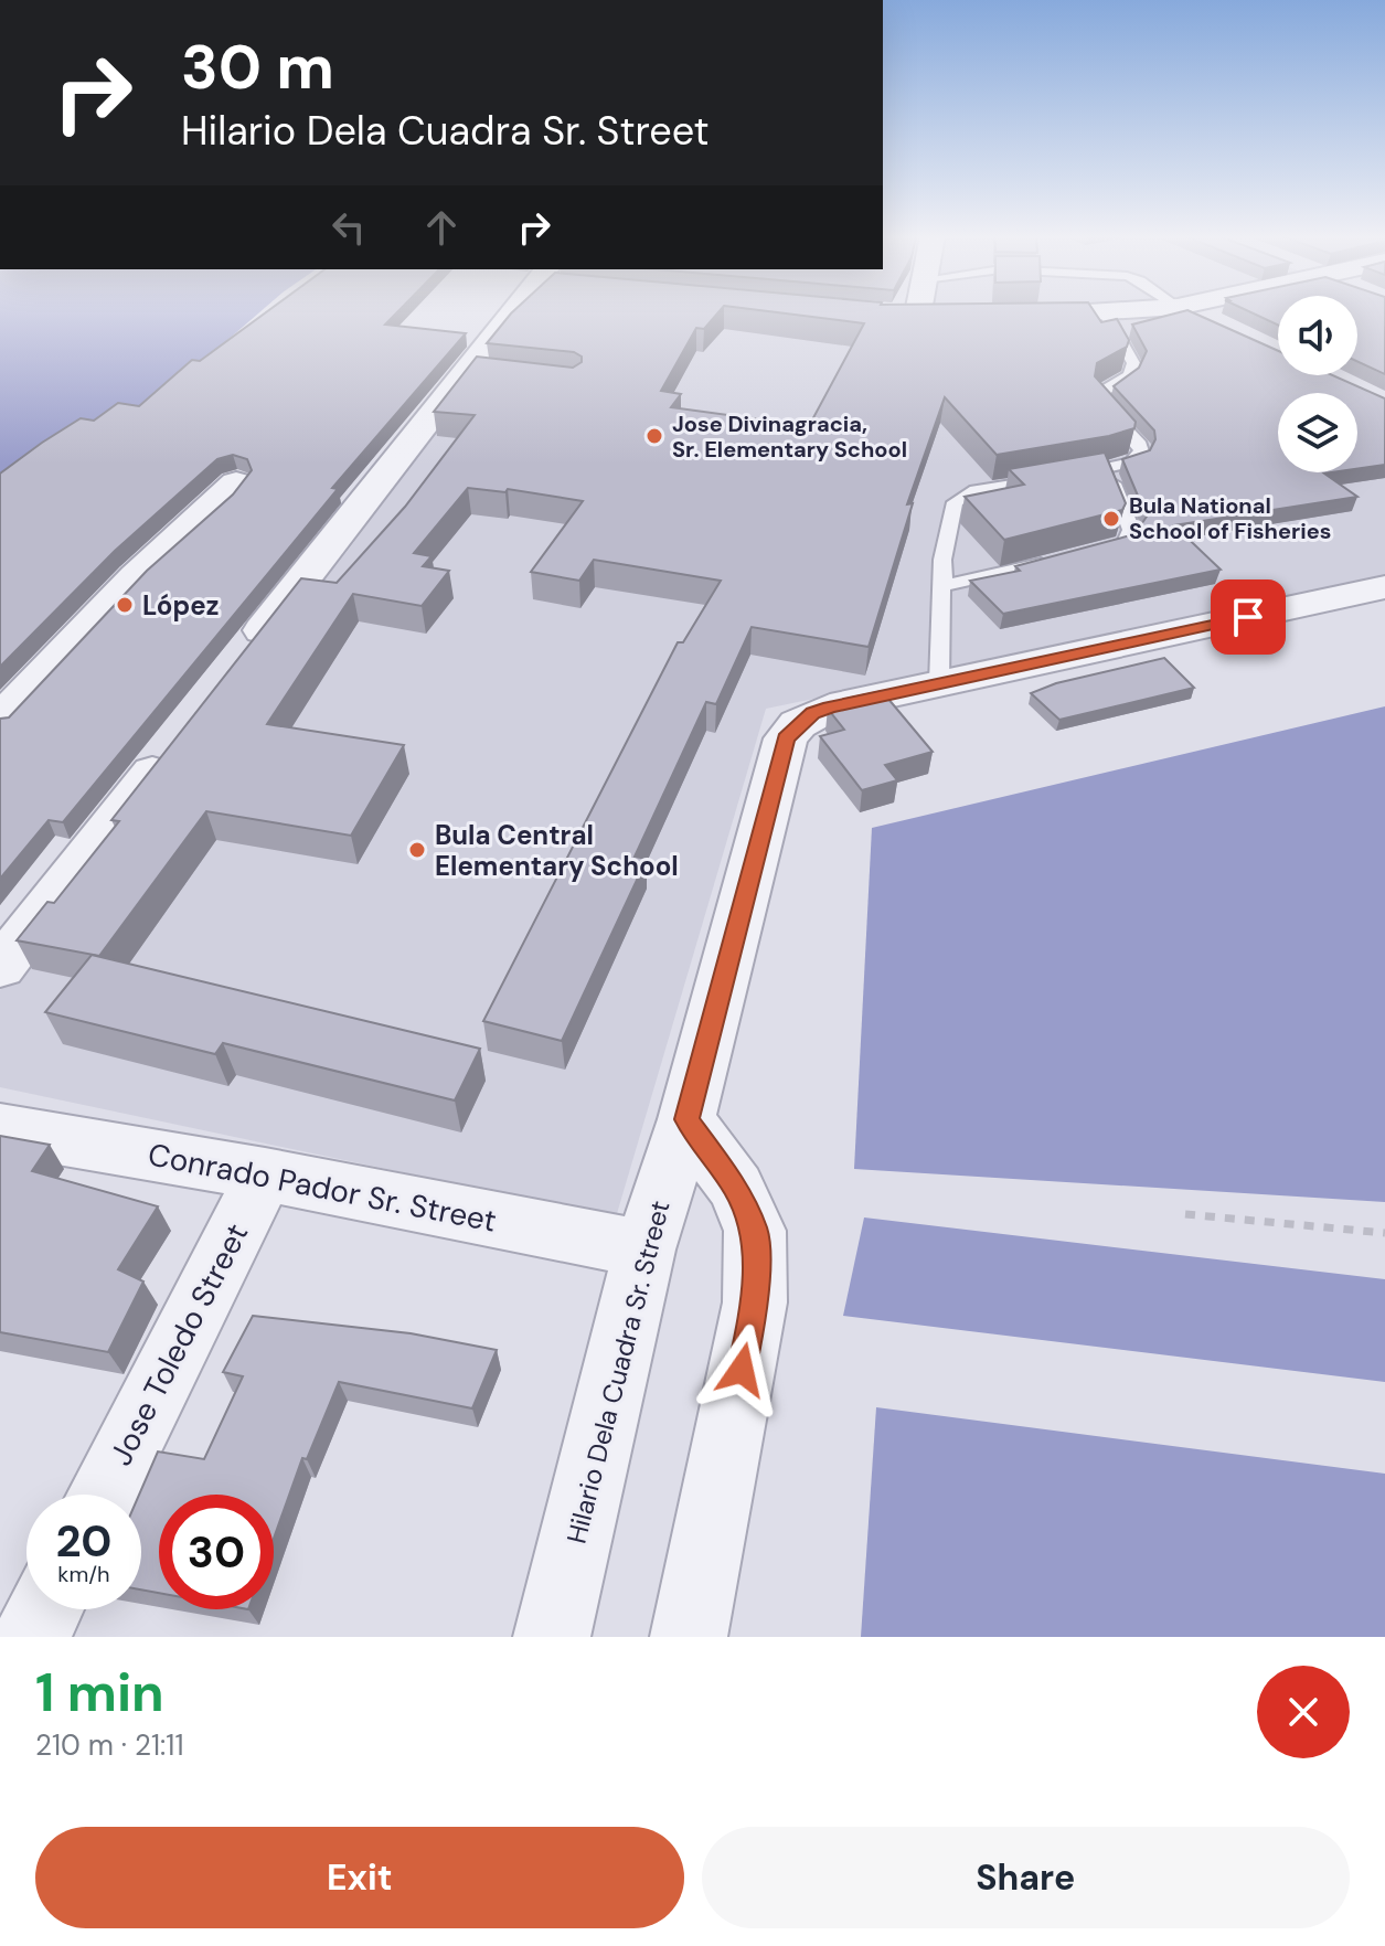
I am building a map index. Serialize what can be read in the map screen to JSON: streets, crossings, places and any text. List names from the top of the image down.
{
  "streets": {
    "street": ["Conrado Pador Sr. Street", "Jose Toledo Street", "Hilario Dela Cuadra Sr. Street"]
  },
  "crossings": [
    ["Conrado Pador Sr. Street", "Jose Toledo Street"],
    ["Conrado Pador Sr. Street", "Hilario Dela Cuadra Sr. Street"]
  ],
  "places": [
    "Jose Divinagracia, Sr. Elementary School",
    "Bula National School of Fisheries",
    "López",
    "Bula Central Elementary School"
  ],
  "page": {
    "turn": ["30 m", "Hilario Dela Cuadra Sr. Street"],
    "speed": "20 km/h",
    "limit": "30",
    "heading": ["1 min", "210 m · 21:11"],
    "buttons": ["Exit", "Share"]
  }
}
